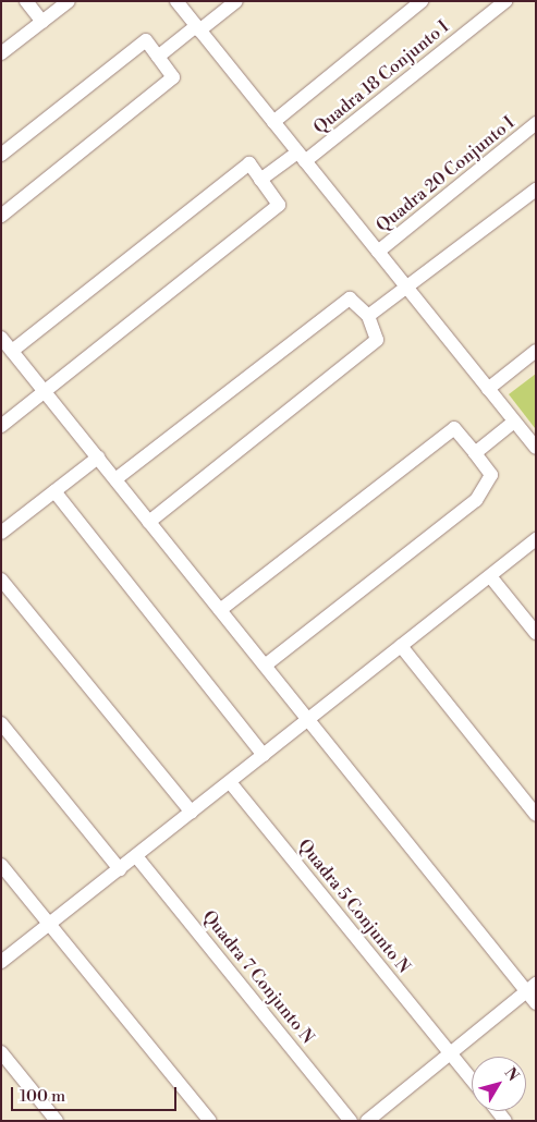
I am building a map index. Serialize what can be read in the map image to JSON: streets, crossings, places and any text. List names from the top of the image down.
{
  "streets": {
    "street": [
      "Quadra 18 Conjunto I",
      "Quadra 20 Conjunto I",
      "Quadra 5 Conjunto N",
      "Quadra 7 Conjunto N"
    ]
  },
  "scale_bar": "100 m",
  "north": "top right"
}
